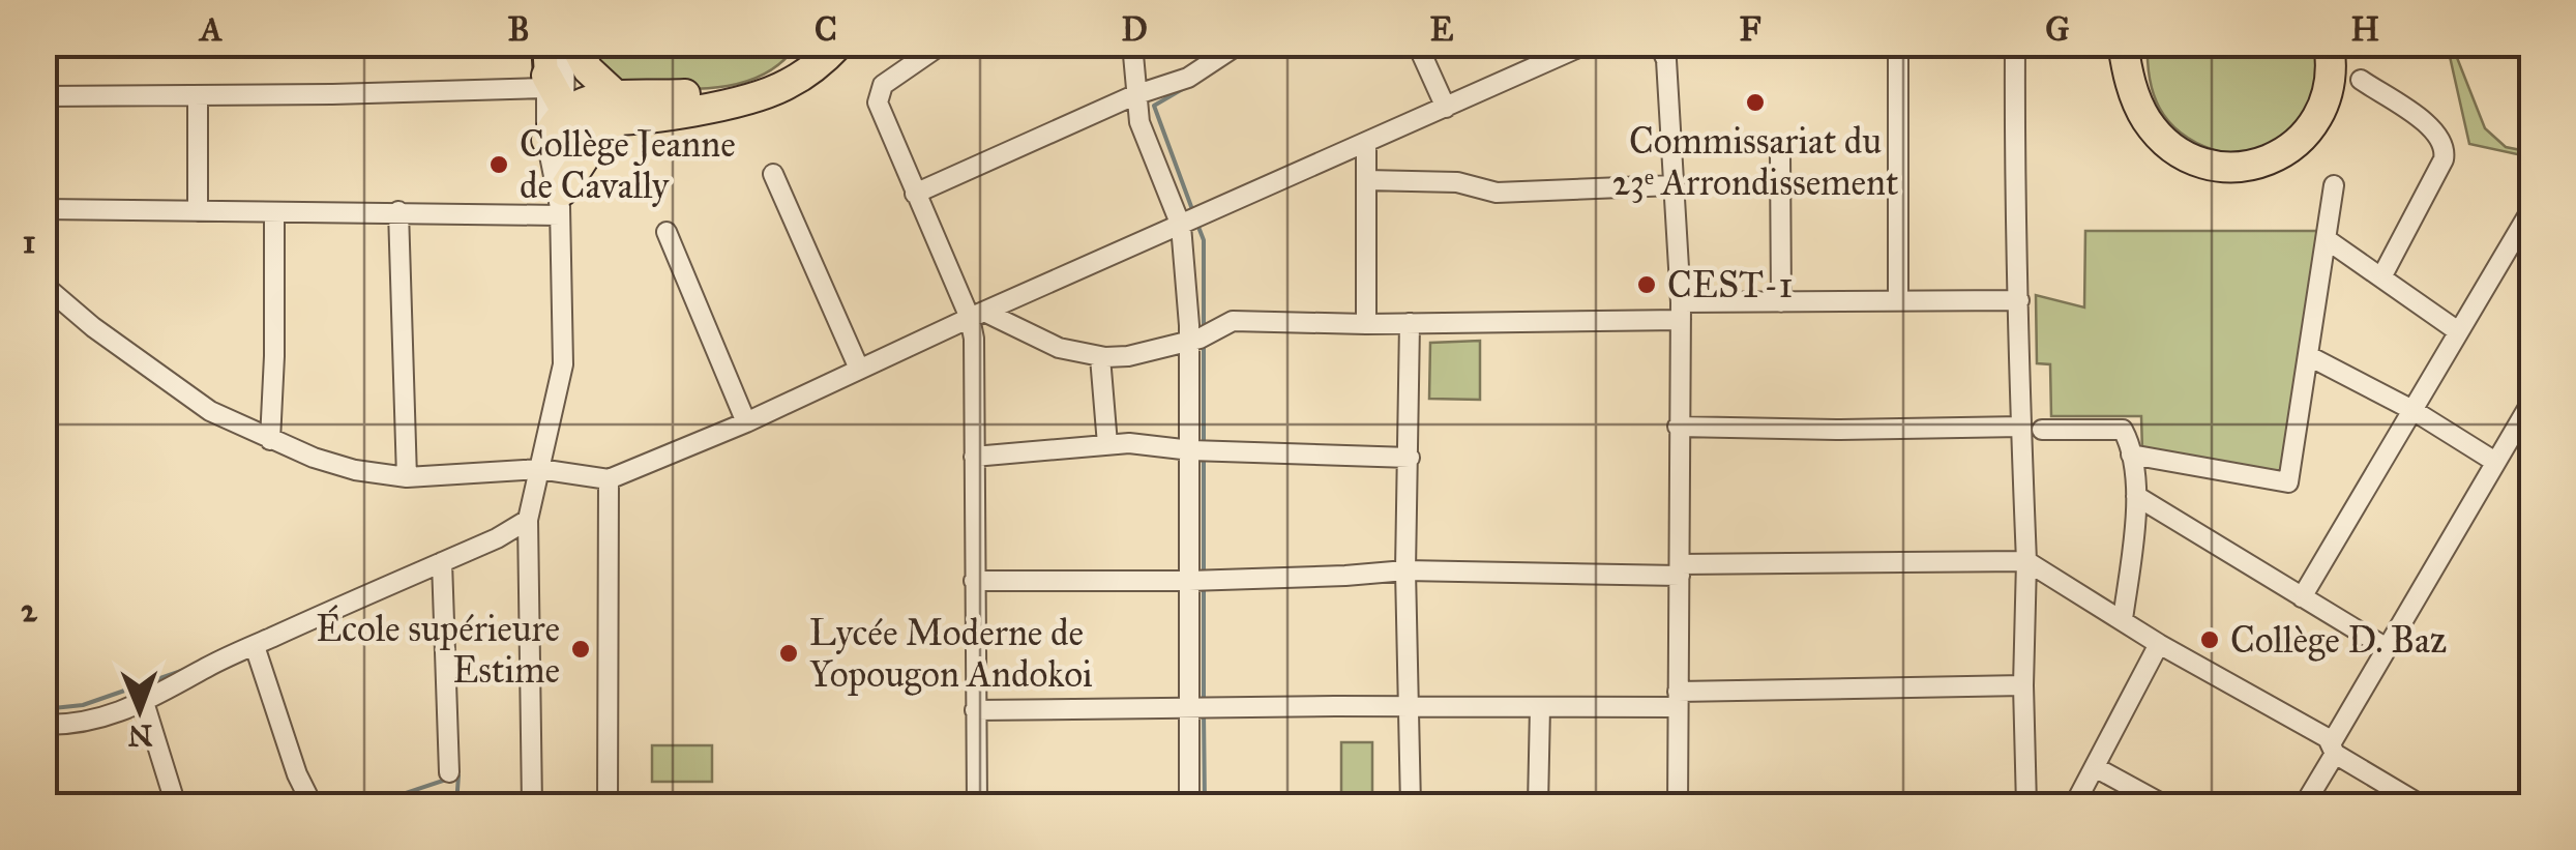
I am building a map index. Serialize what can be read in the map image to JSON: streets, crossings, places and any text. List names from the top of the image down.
{
  "places": [
    "Commissariat du 23ᵉ Arrondissement",
    "Collège Jeanne de Cavally",
    "CEST-1",
    "Collège D. Baz",
    "École supérieure Estime",
    "Lycée Moderne de Yopougon Andokoi"
  ],
  "north": "bottom",
  "grid": {
    "columns": [
      "A",
      "B",
      "C",
      "D",
      "E",
      "F",
      "G",
      "H"
    ],
    "rows": ["1", "2"]
  }
}
